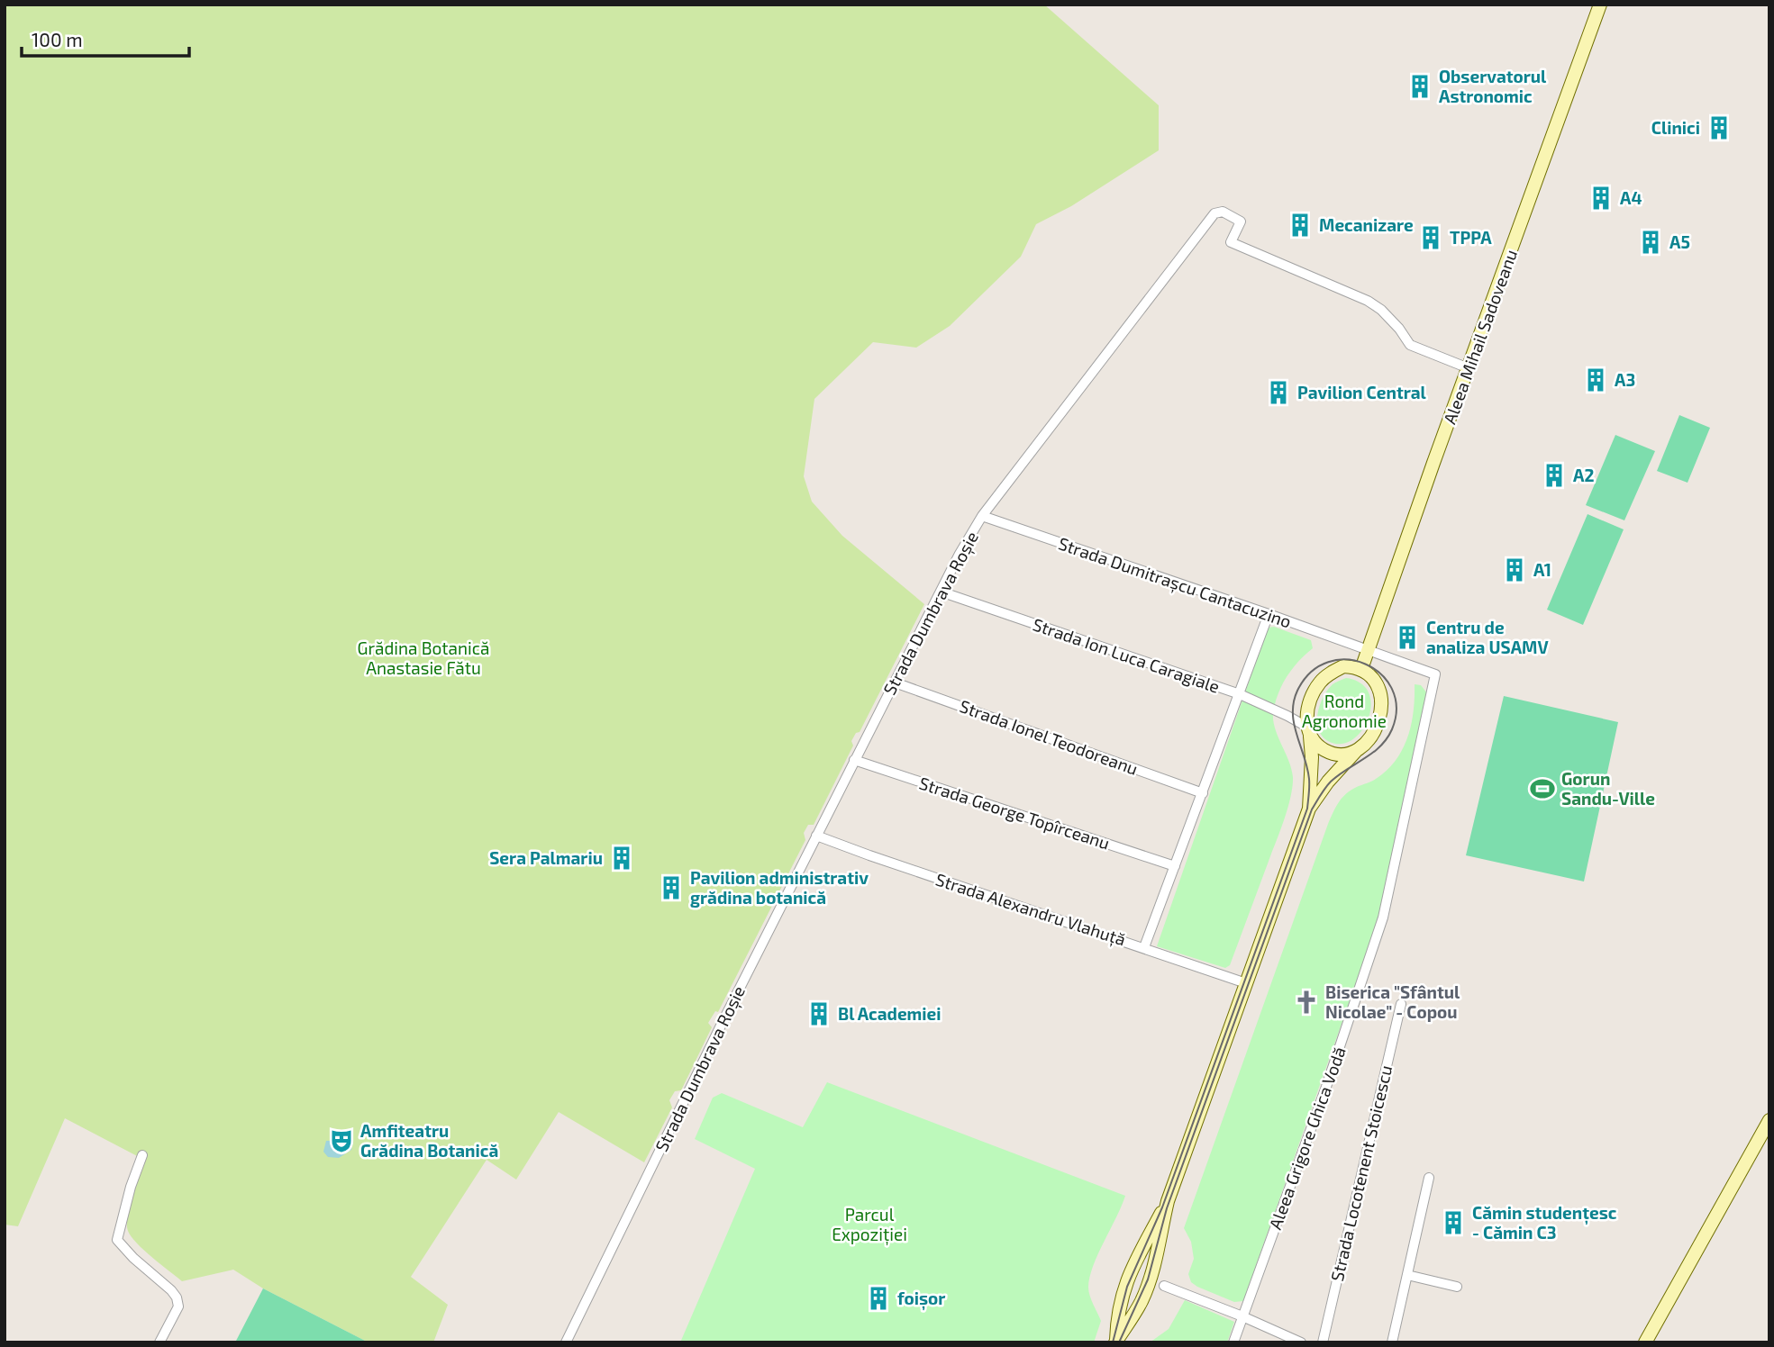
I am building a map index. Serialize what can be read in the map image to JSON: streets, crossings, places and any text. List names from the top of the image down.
{
  "streets": {
    "main road": ["Aleea Mihail Sadoveanu"],
    "street": [
      "Strada Dumitrașcu Cantacuzino",
      "Strada Dumbrava Roșie",
      "Strada Ion Luca Caragiale",
      "Strada Ionel Teodoreanu",
      "Strada George Topîrceanu",
      "Strada Alexandru Vlahuță",
      "Aleea Grigore Ghica Vodă",
      "Strada Locotenent Stoicescu"
    ]
  },
  "crossings": [
    ["Aleea Mihail Sadoveanu", "Strada Dumitrașcu Cantacuzino"],
    ["Aleea Mihail Sadoveanu", "Strada Dumbrava Roșie"],
    ["Aleea Mihail Sadoveanu", "Strada Ion Luca Caragiale"],
    ["Strada Dumitrașcu Cantacuzino", "Strada Dumbrava Roșie"],
    ["Strada Dumitrașcu Cantacuzino", "Aleea Grigore Ghica Vodă"],
    ["Strada Dumbrava Roșie", "Strada Ion Luca Caragiale"],
    ["Strada Dumbrava Roșie", "Strada Ionel Teodoreanu"],
    ["Strada Dumbrava Roșie", "Strada George Topîrceanu"],
    ["Strada Dumbrava Roșie", "Strada Alexandru Vlahuță"]
  ],
  "parks": ["Grădina Botanică Anastasie Fătu", "Rond Agronomie", "Parcul Expoziției"],
  "places": {
    "building": [
      "Observatorul Astronomic",
      "Clinici",
      "A4",
      "Mecanizare",
      "TPPA",
      "A5",
      "A3",
      "Pavilion Central",
      "A2",
      "A1",
      "Centru de analiza USAMV",
      "Sera Palmariu",
      "Pavilion administrativ grădina botanică",
      "Bl Academiei",
      "Cămin studențesc - Cămin C3",
      "foișor"
    ],
    "sports": ["Gorun Sandu-Ville"],
    "church": ["Biserica \"Sfântul Nicolae\" - Copou"],
    "theatre": ["Amfiteatru Grădina Botanică"]
  },
  "scale_bar": "100 m"
}
